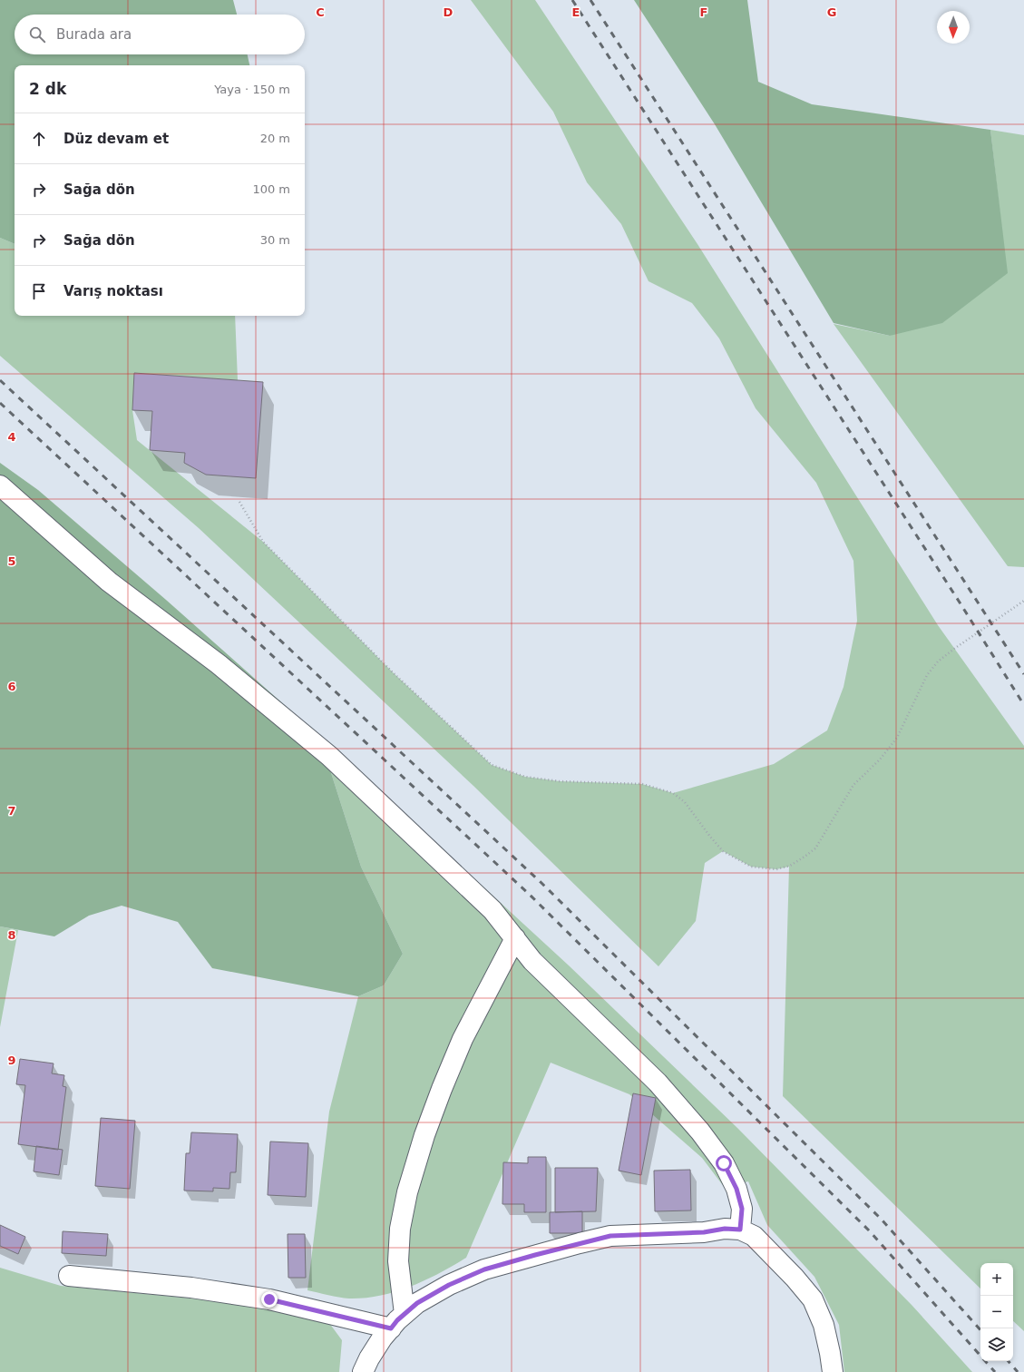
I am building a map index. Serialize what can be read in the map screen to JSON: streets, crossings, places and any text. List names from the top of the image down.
{
  "north": "bottom",
  "page": {
    "search": "Burada ara",
    "heading": ["2 dk", "Yaya · 150 m"],
    "list": [
      ["Düz devam et", "20 m"],
      ["Sağa dön", "100 m"],
      ["Sağa dön", "30 m"],
      "Varış noktası"
    ],
    "map_buttons": ["+", "−"]
  },
  "grid": {
    "columns": [
      "C",
      "D",
      "E",
      "F",
      "G"
    ],
    "rows": [
      "4",
      "5",
      "6",
      "7",
      "8",
      "9"
    ]
  }
}
